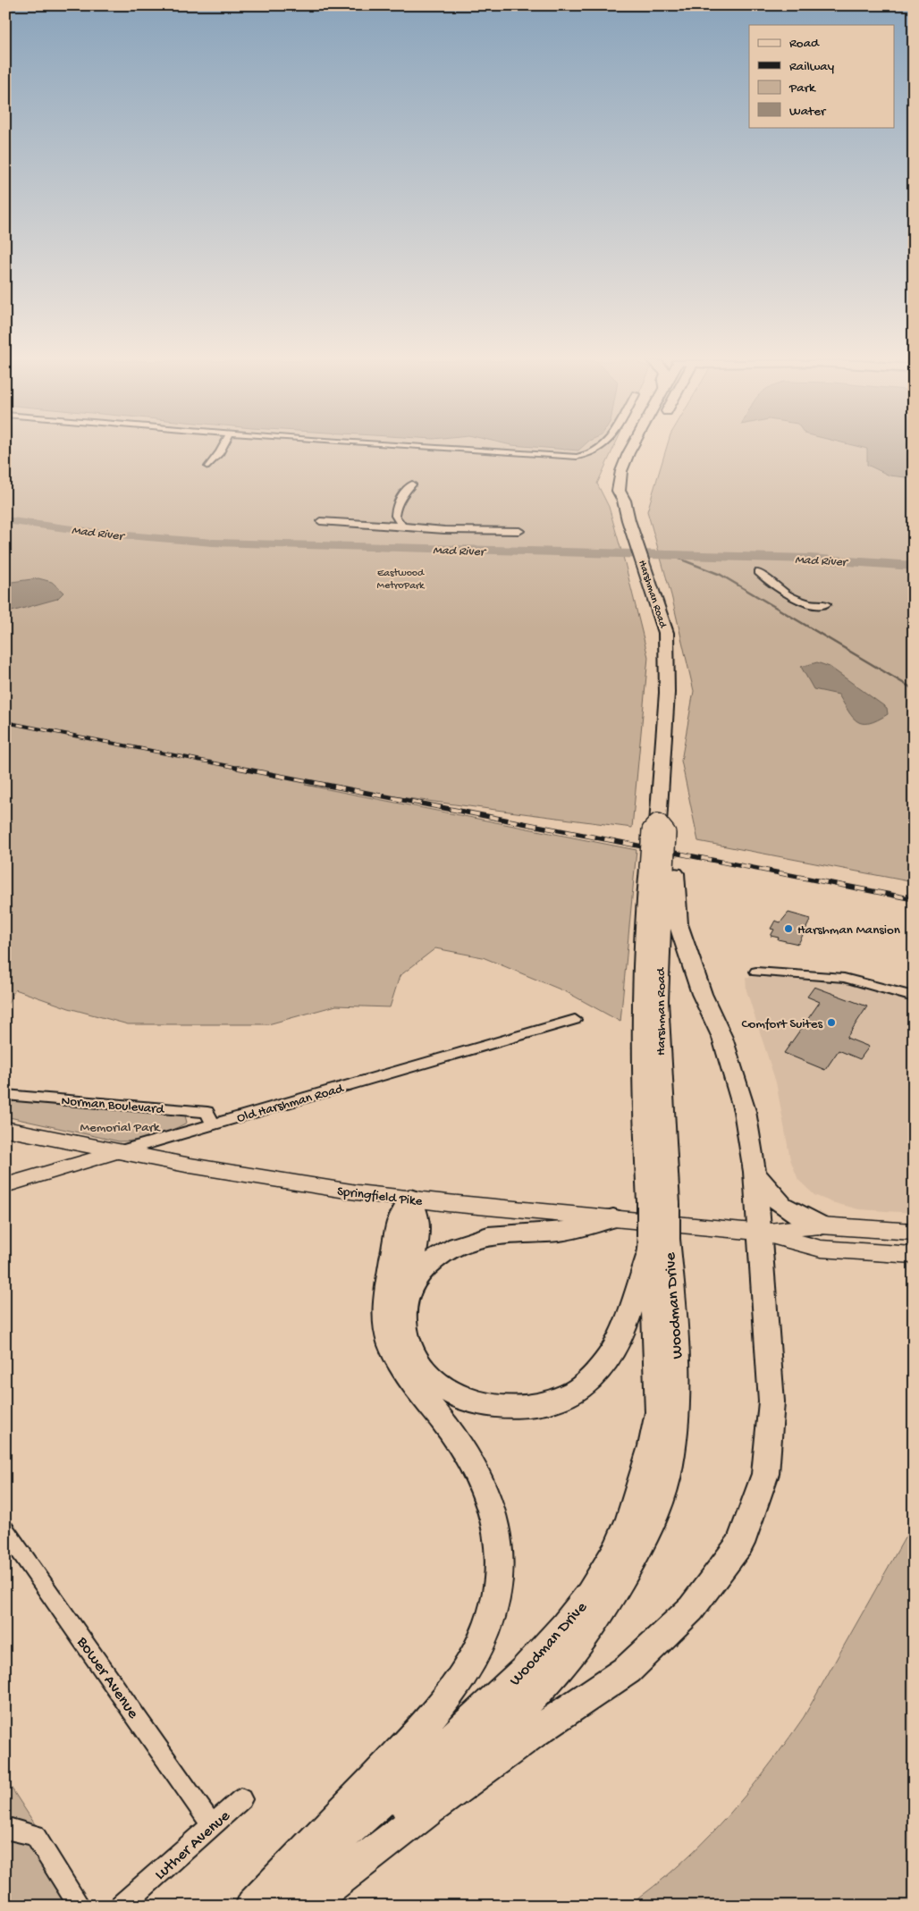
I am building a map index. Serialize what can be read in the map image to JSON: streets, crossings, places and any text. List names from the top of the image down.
{
  "streets": {
    "main road": ["Harshman Road", "Springfield Pike", "Woodman Drive"],
    "street": [
      "Old Harshman Road",
      "Norman Boulevard",
      "Bower Avenue",
      "Luther Avenue"
    ]
  },
  "crossings": [
    ["Harshman Road", "Woodman Drive"],
    ["Old Harshman Road", "Norman Boulevard"],
    ["Old Harshman Road", "Springfield Pike"],
    ["Bower Avenue", "Luther Avenue"]
  ],
  "water": ["Mad River"],
  "parks": ["Eastwood MetroPark", "Memorial Park"],
  "places": ["Harshman Mansion", "Comfort Suites"],
  "legend": [
    "Road",
    "Railway",
    "Park",
    "Water"
  ]
}
